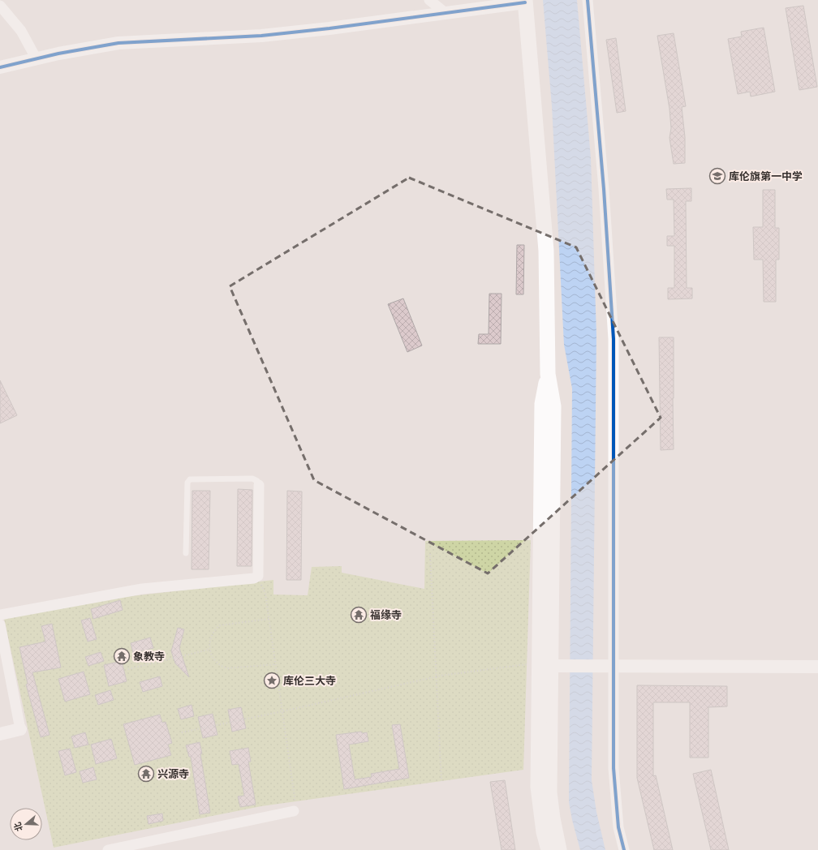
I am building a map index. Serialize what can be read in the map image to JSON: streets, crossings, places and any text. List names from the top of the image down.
{
  "places": {
    "school or university": ["库伦旗第一中学"],
    "temple": ["福缘寺", "象教寺", "兴源寺"],
    "place": ["库伦三大寺"]
  },
  "north": "left"
}
